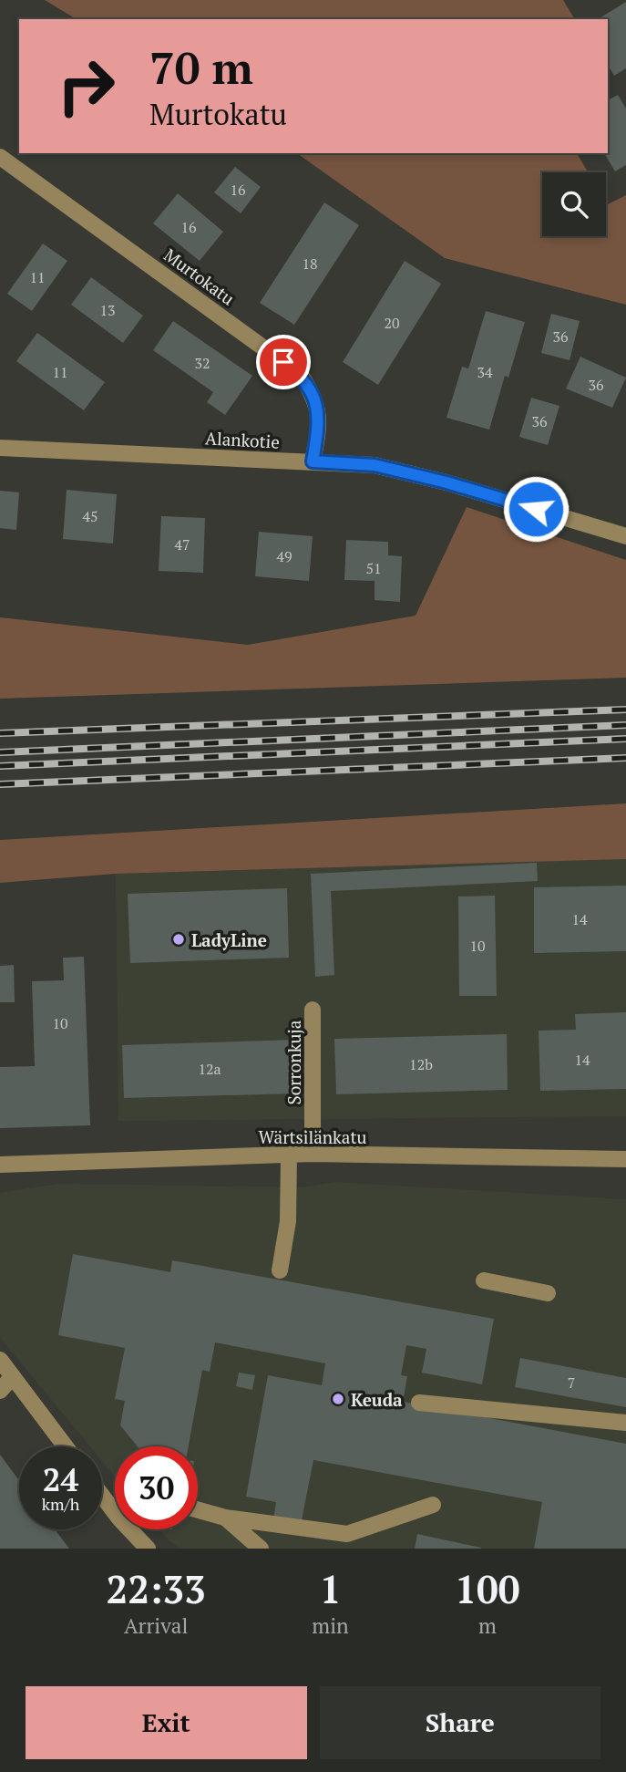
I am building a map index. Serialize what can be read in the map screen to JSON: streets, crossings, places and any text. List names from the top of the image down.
{
  "streets": {
    "street": [
      "Murtokatu",
      "Alankotie",
      "Sorronkuja",
      "Wärtsilänkatu"
    ]
  },
  "crossings": [
    ["Murtokatu", "Alankotie"],
    ["Sorronkuja", "Wärtsilänkatu"]
  ],
  "places": ["LadyLine", "Keuda"],
  "house_numbers": [
    "16",
    "16",
    "18",
    "11",
    "13",
    "20",
    "36",
    "32",
    "11",
    "34",
    "36",
    "36",
    "45",
    "47",
    "49",
    "51",
    "14",
    "10",
    "10",
    "14",
    "12b",
    "12a",
    "7"
  ],
  "page": {
    "turn": ["70 m", "Murtokatu"],
    "speed": "24 km/h",
    "limit": "30",
    "eta": [
      "22:33",
      "Arrival",
      "1",
      "min",
      "100",
      "m"
    ],
    "buttons": ["Exit", "Share"]
  }
}
